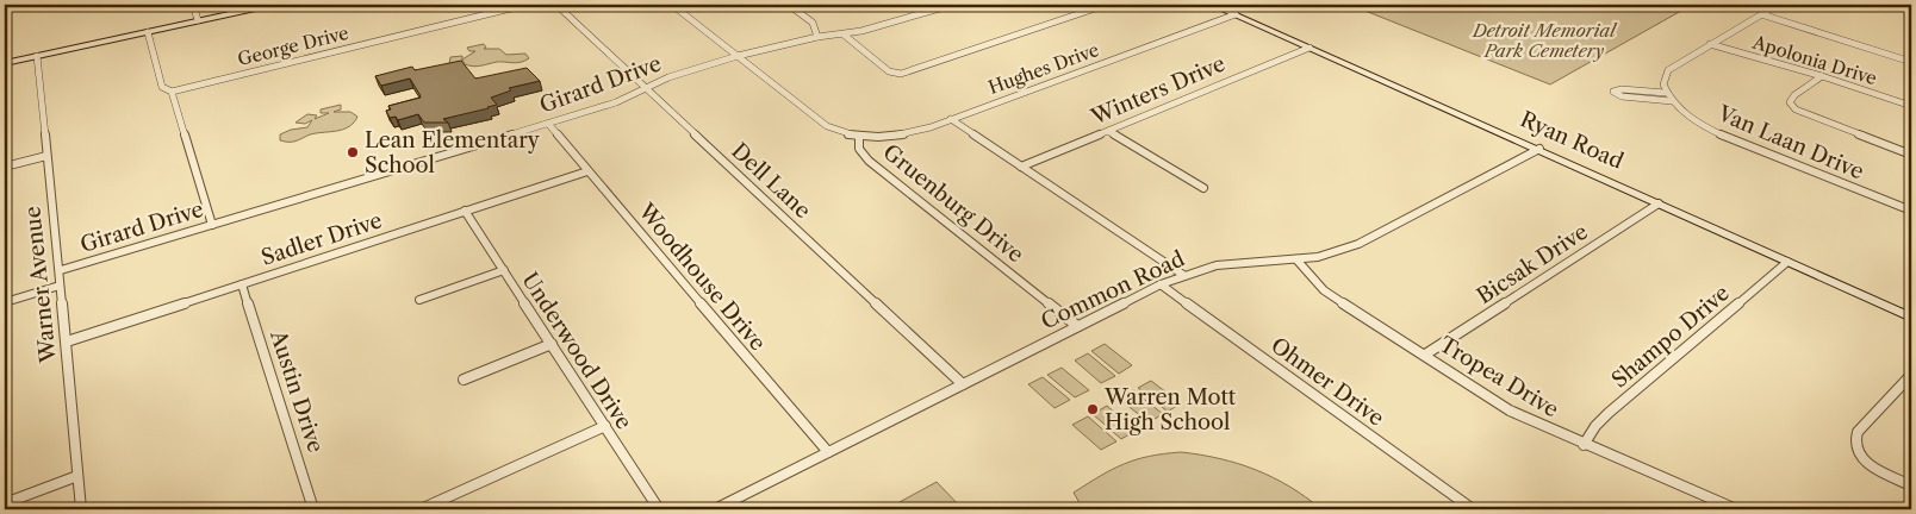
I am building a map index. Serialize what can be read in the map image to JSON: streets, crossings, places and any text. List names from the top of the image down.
{
  "streets": {
    "main road": ["Ryan Road"],
    "street": [
      "George Drive",
      "Apolonia Drive",
      "Hughes Drive",
      "Girard Drive",
      "Winters Drive",
      "Van Laan Drive",
      "Dell Lane",
      "Gruenburg Drive",
      "Sadler Drive",
      "Bicsak Drive",
      "Woodhouse Drive",
      "Warner Avenue",
      "Common Road",
      "Shampo Drive",
      "Underwood Drive",
      "Tropea Drive",
      "Ohmer Drive",
      "Austin Drive"
    ]
  },
  "crossings": [
    ["Hughes Drive", "Ryan Road"],
    ["Hughes Drive", "Gruenburg Drive"],
    ["Girard Drive", "Dell Lane"],
    ["Girard Drive", "Gruenburg Drive"],
    ["Girard Drive", "Woodhouse Drive"],
    ["Girard Drive", "Warner Avenue"],
    ["Winters Drive", "Ryan Road"],
    ["Ryan Road", "Bicsak Drive"],
    ["Ryan Road", "Common Road"],
    ["Ryan Road", "Shampo Drive"],
    ["Dell Lane", "Common Road"],
    ["Gruenburg Drive", "Common Road"],
    ["Sadler Drive", "Woodhouse Drive"],
    ["Sadler Drive", "Warner Avenue"],
    ["Sadler Drive", "Underwood Drive"],
    ["Sadler Drive", "Austin Drive"],
    ["Bicsak Drive", "Tropea Drive"],
    ["Woodhouse Drive", "Common Road"],
    ["Common Road", "Tropea Drive"],
    ["Common Road", "Ohmer Drive"],
    ["Shampo Drive", "Tropea Drive"]
  ],
  "parks": ["Detroit Memorial Park Cemetery"],
  "places": ["Lean Elementary School", "Warren Mott High School"]
}
